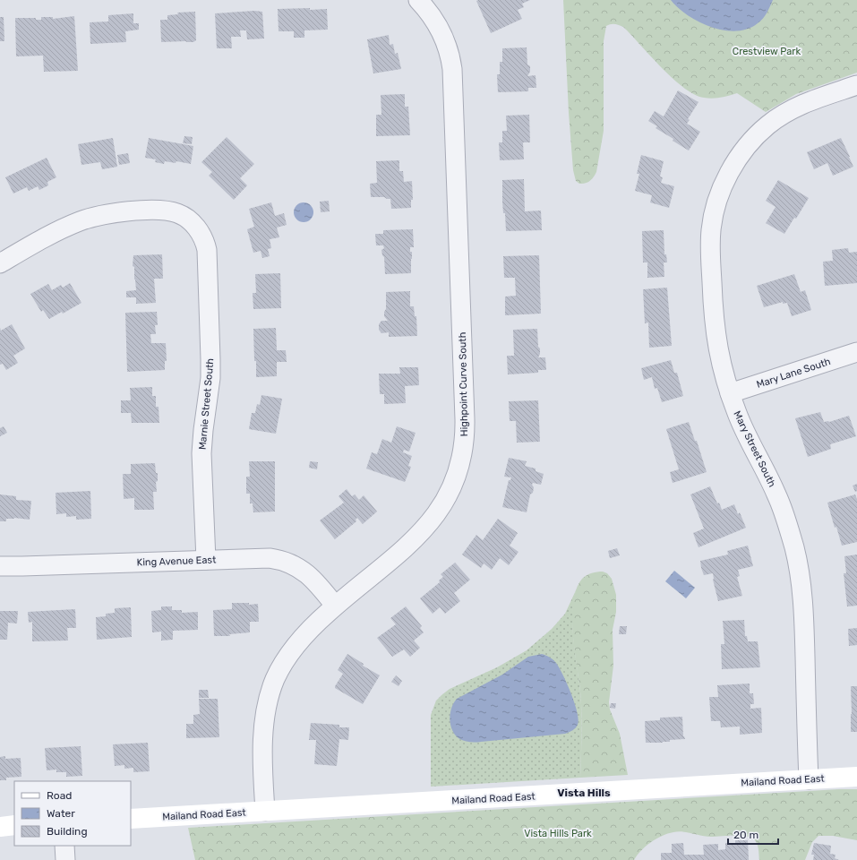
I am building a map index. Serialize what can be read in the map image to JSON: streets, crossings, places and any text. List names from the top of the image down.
{
  "streets": {
    "street": [
      "Mary Lane South",
      "Highpoint Curve South",
      "Marnie Street South",
      "Mary Street South",
      "King Avenue East",
      "Mailand Road East"
    ]
  },
  "crossings": [
    ["Mary Lane South", "Mary Street South"],
    ["Highpoint Curve South", "King Avenue East"],
    ["Highpoint Curve South", "Mailand Road East"],
    ["Marnie Street South", "King Avenue East"],
    ["Mary Street South", "Mailand Road East"]
  ],
  "districts": ["Vista Hills"],
  "parks": ["Crestview Park", "Vista Hills Park"],
  "legend": ["Road", "Water", "Building"],
  "scale_bar": "20 m"
}
